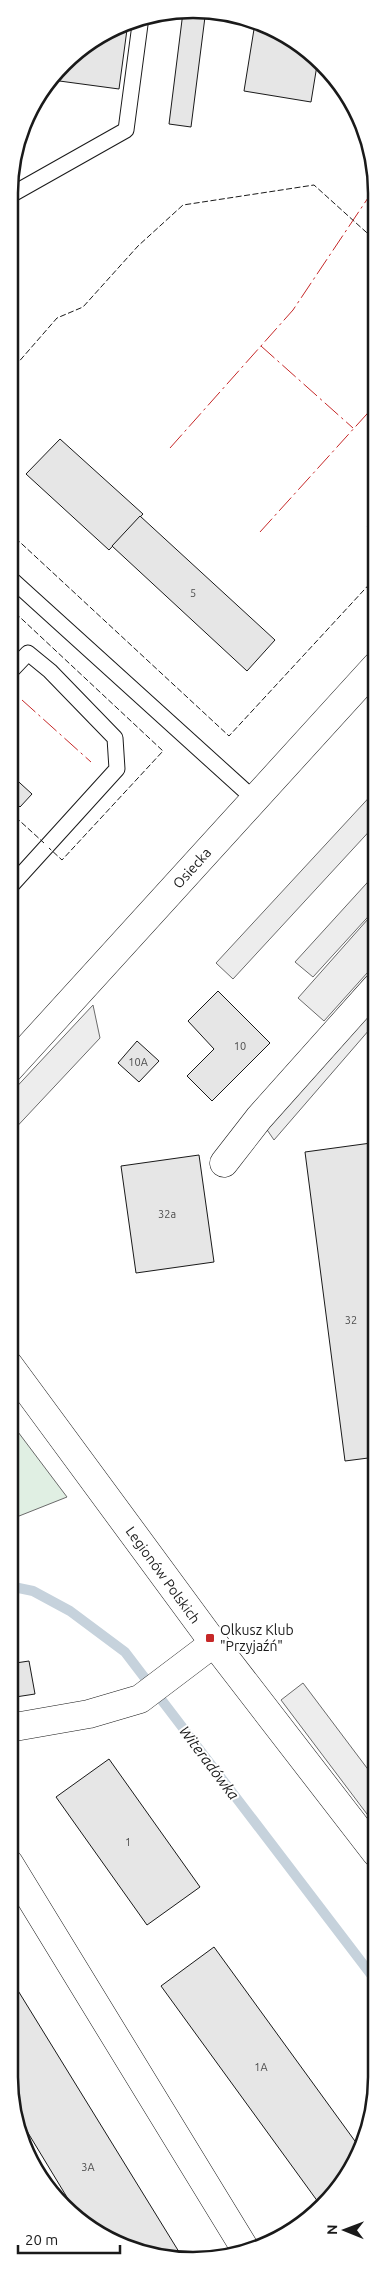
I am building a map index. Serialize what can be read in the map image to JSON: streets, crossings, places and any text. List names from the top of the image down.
{
  "streets": {
    "street": ["Osiecka", "Legionów Polskich"]
  },
  "water": ["Witeradówka"],
  "places": {
    "transit": ["Olkusz Klub \"Przyjaźń\""]
  },
  "house_numbers": [
    "5",
    "10",
    "10A",
    "32a",
    "32",
    "1",
    "1A",
    "3A"
  ],
  "scale_bar": "20 m",
  "north": "left"
}
